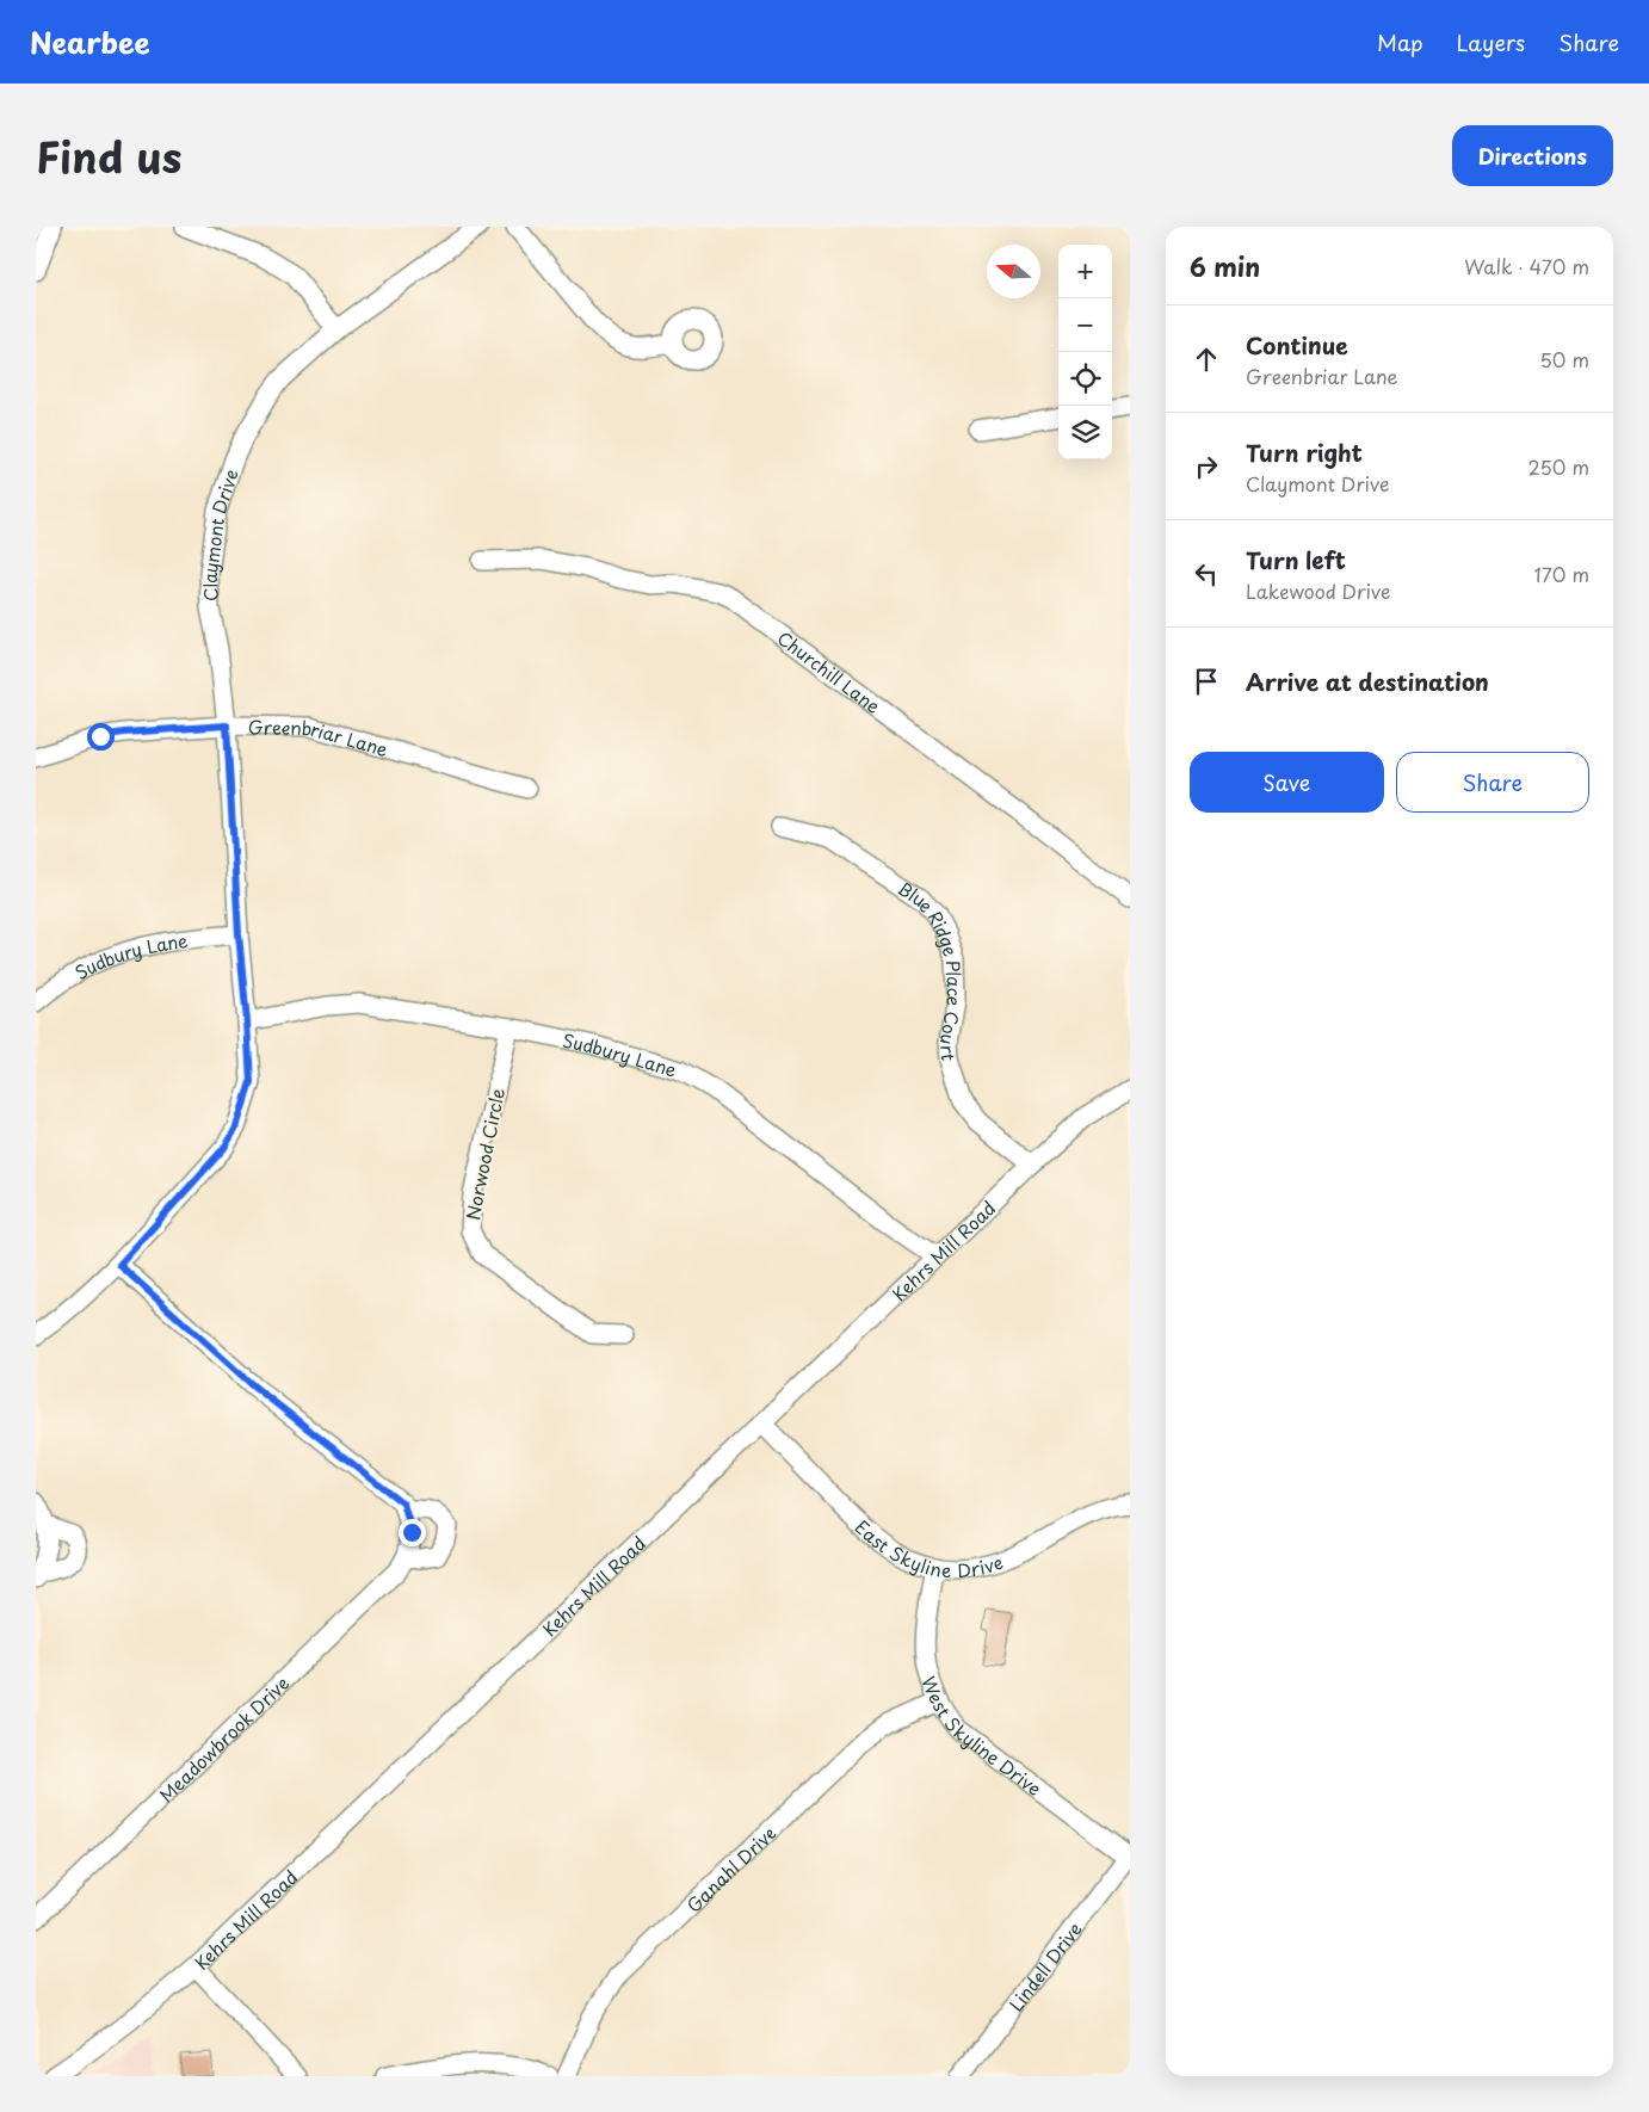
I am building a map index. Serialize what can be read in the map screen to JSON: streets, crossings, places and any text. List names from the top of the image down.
{
  "streets": {
    "street": [
      "Claymont Drive",
      "Churchill Lane",
      "Greenbriar Lane",
      "Sudbury Lane",
      "Blue Ridge Place Court",
      "Norwood Circle",
      "Kehrs Mill Road",
      "East Skyline Drive",
      "West Skyline Drive",
      "Meadowbrook Drive",
      "Ganahl Drive",
      "Lindell Drive"
    ]
  },
  "crossings": [
    ["Claymont Drive", "Greenbriar Lane"],
    ["Claymont Drive", "Sudbury Lane"],
    ["Sudbury Lane", "Norwood Circle"],
    ["Sudbury Lane", "Kehrs Mill Road"],
    ["Blue Ridge Place Court", "Kehrs Mill Road"],
    ["Kehrs Mill Road", "East Skyline Drive"],
    ["East Skyline Drive", "West Skyline Drive"],
    ["West Skyline Drive", "Ganahl Drive"],
    ["West Skyline Drive", "Lindell Drive"]
  ],
  "north": "left",
  "page": {
    "header": "Nearbee",
    "nav": ["Map", "Layers", "Share"],
    "title": "Find us",
    "buttons": [
      "Directions",
      ["Save", "Share"]
    ],
    "heading": ["6 min", "Walk · 470 m"],
    "map_buttons": ["+", "−"],
    "list": [
      ["Continue", "Greenbriar Lane", "50 m"],
      ["Turn right", "Claymont Drive", "250 m"],
      ["Turn left", "Lakewood Drive", "170 m"],
      "Arrive at destination"
    ]
  }
}
